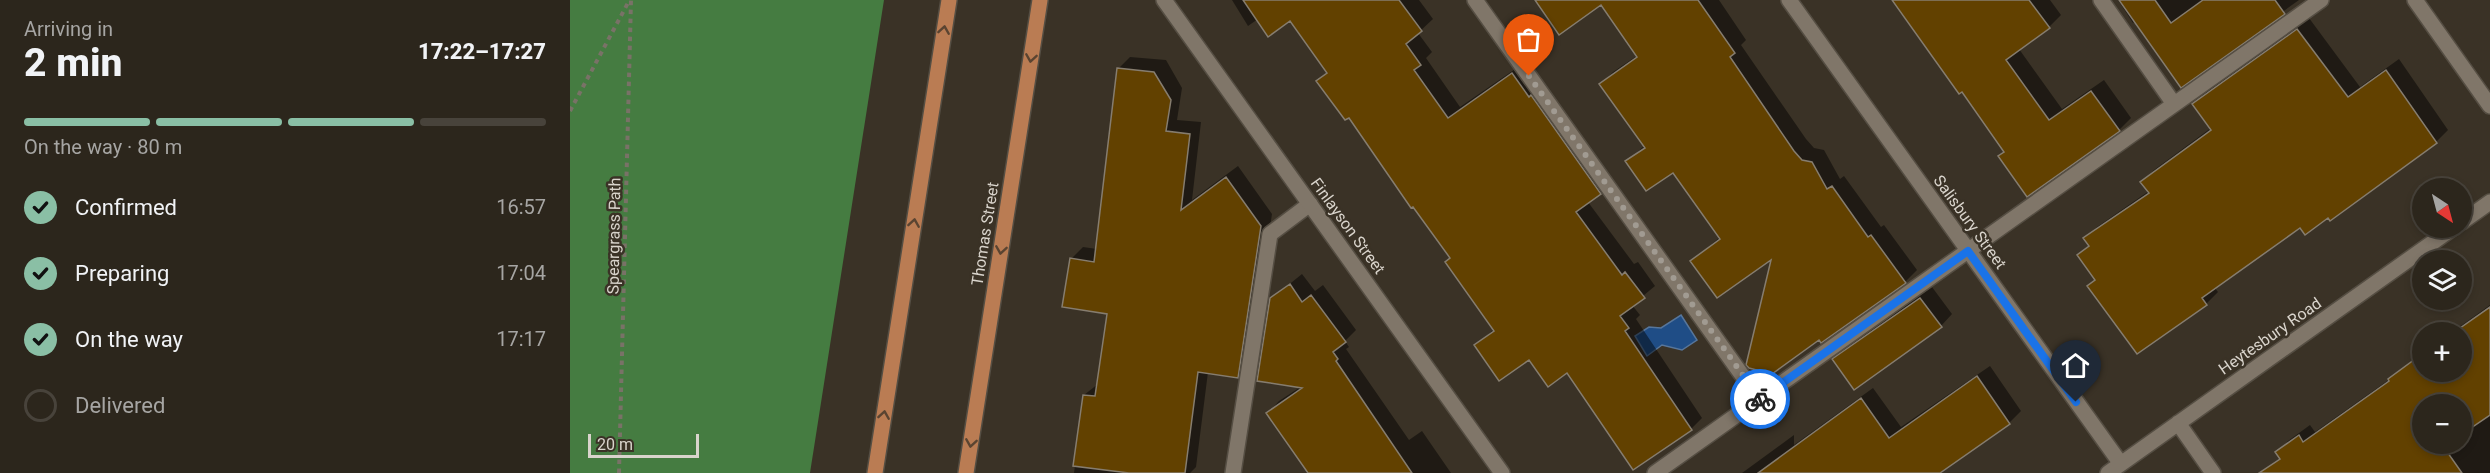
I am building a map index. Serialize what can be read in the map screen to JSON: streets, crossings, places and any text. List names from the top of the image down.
{
  "streets": {
    "main road": ["Thomas Street"],
    "street": ["Salisbury Street", "Finlayson Street", "Heytesbury Road"],
    "path": ["Speargrass Path"]
  },
  "crossings": [
    ["Salisbury Street", "Heytesbury Road"]
  ],
  "scale_bar": "20 m",
  "north": "bottom right",
  "page": {
    "heading": ["2 min", "Arriving in", "17:22–17:27"],
    "bar": "On the way · 80 m",
    "list": [
      ["Confirmed", "16:57"],
      ["Preparing", "17:04"],
      ["On the way", "17:17"],
      "Delivered"
    ],
    "map_buttons": ["+", "−"],
    "scale": "20 m"
  }
}
